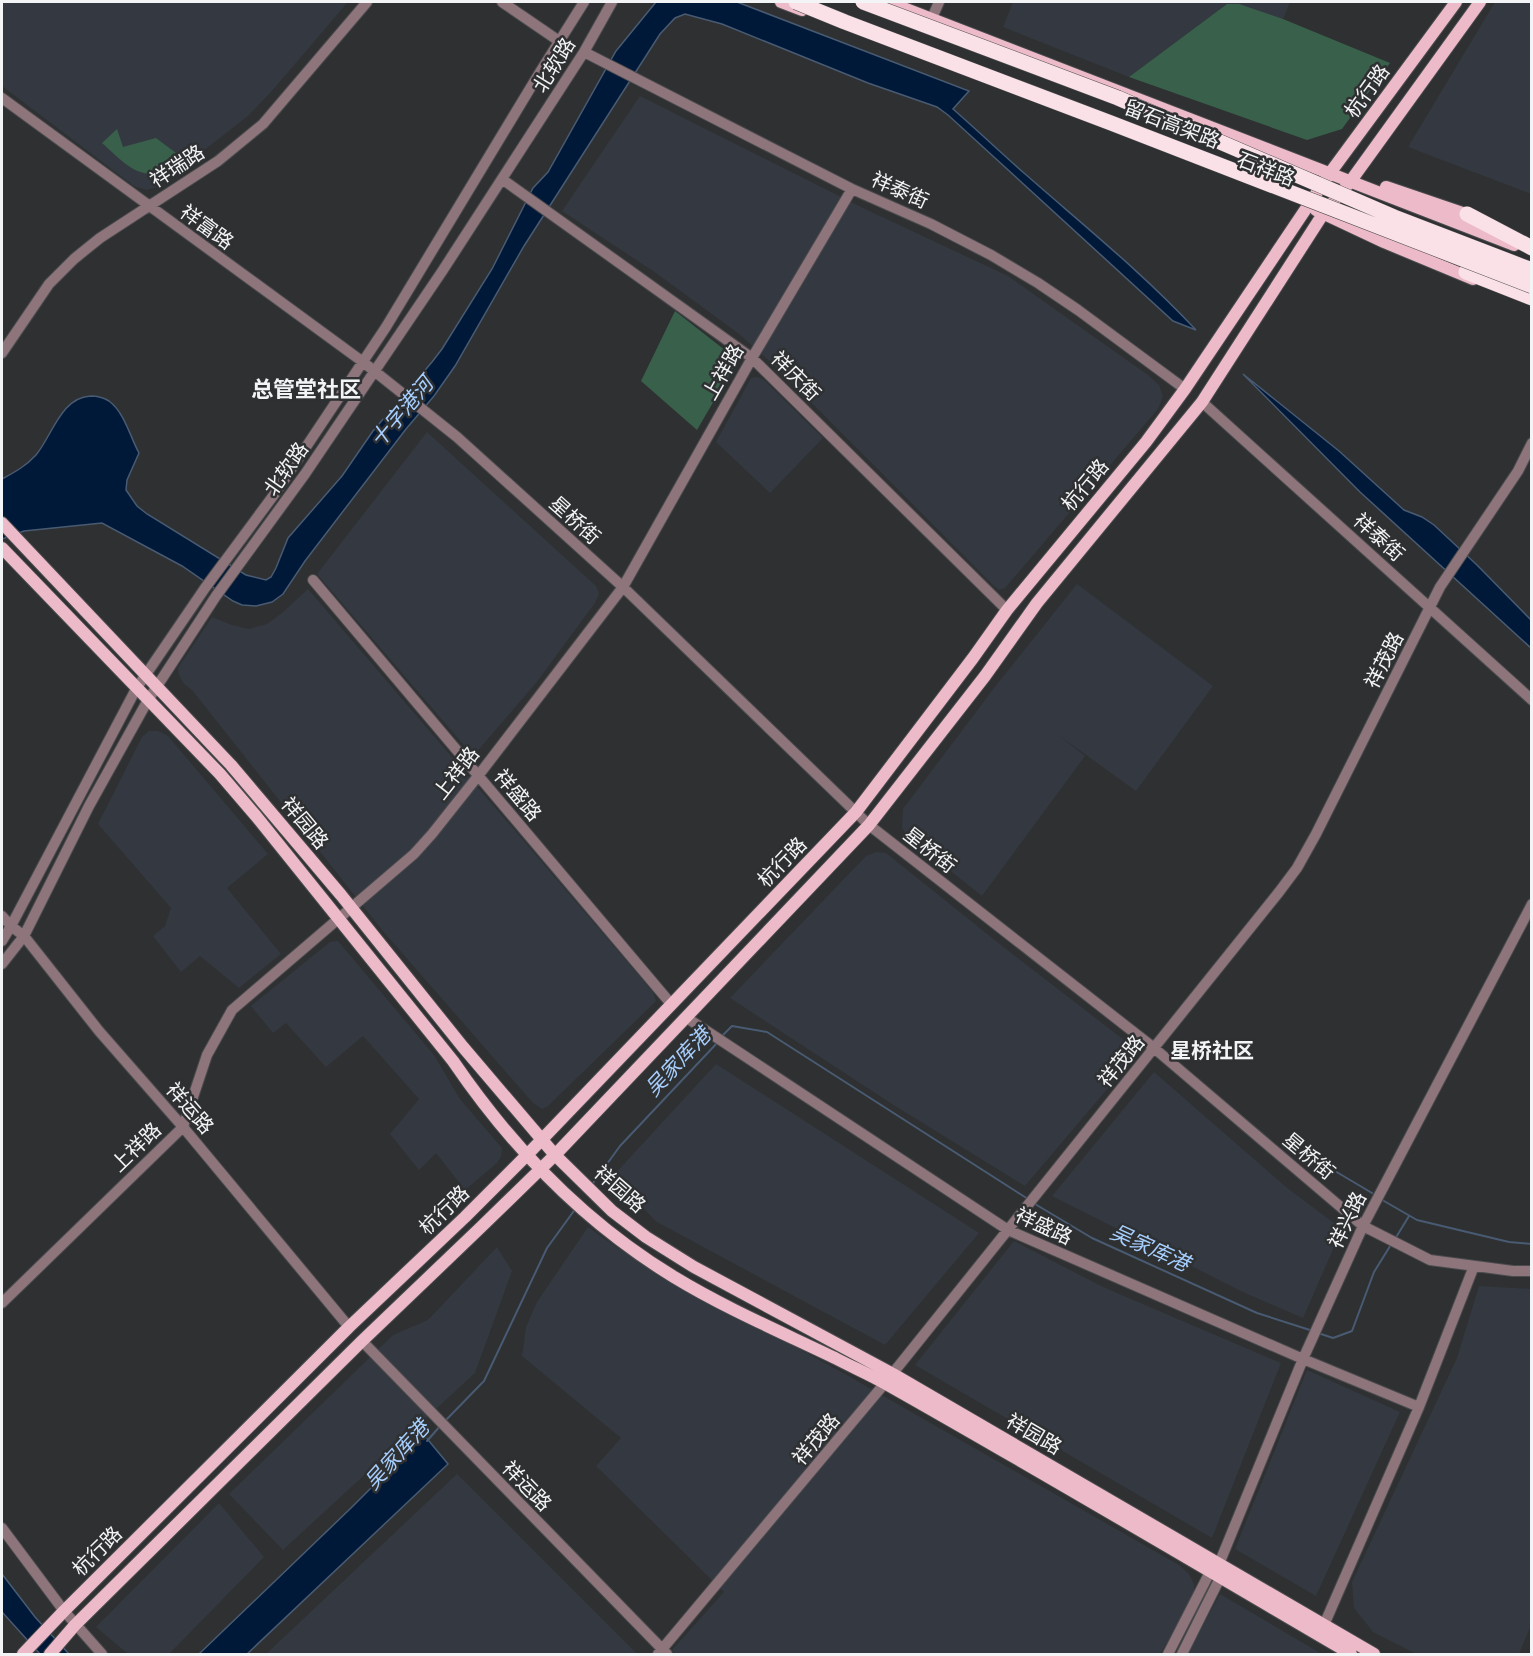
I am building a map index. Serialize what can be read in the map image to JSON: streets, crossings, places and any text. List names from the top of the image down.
{
  "streets": {
    "highway": ["留石高架路"],
    "main road": ["杭行路", "石祥路", "祥园路"],
    "street": [
      "北软路",
      "祥瑞路",
      "祥泰街",
      "祥富路",
      "上祥路",
      "祥庆街",
      "星桥街",
      "祥茂路",
      "祥盛路",
      "祥运路",
      "祥兴路"
    ]
  },
  "crossings": [
    ["北软路", "祥泰街"],
    ["北软路", "祥富路"],
    ["北软路", "祥庆街"],
    ["北软路", "星桥街"],
    ["北软路", "祥园路"],
    ["北软路", "祥运路"],
    ["杭行路", "石祥路"],
    ["杭行路", "祥泰街"],
    ["杭行路", "祥庆街"],
    ["杭行路", "星桥街"],
    ["杭行路", "祥盛路"],
    ["杭行路", "祥园路"],
    ["杭行路", "祥运路"],
    ["祥瑞路", "祥富路"],
    ["祥泰街", "上祥路"],
    ["祥泰街", "祥茂路"],
    ["祥富路", "星桥街"],
    ["上祥路", "祥庆街"],
    ["上祥路", "星桥街"],
    ["上祥路", "祥盛路"],
    ["上祥路", "祥园路"],
    ["上祥路", "祥运路"],
    ["星桥街", "祥茂路"],
    ["星桥街", "祥兴路"],
    ["祥茂路", "祥盛路"],
    ["祥茂路", "祥园路"],
    ["祥茂路", "祥运路"],
    ["祥盛路", "祥兴路"],
    ["祥园路", "祥兴路"]
  ],
  "districts": ["总管堂社区", "星桥社区"],
  "water": ["十字港河", "吴家库港"]
}
